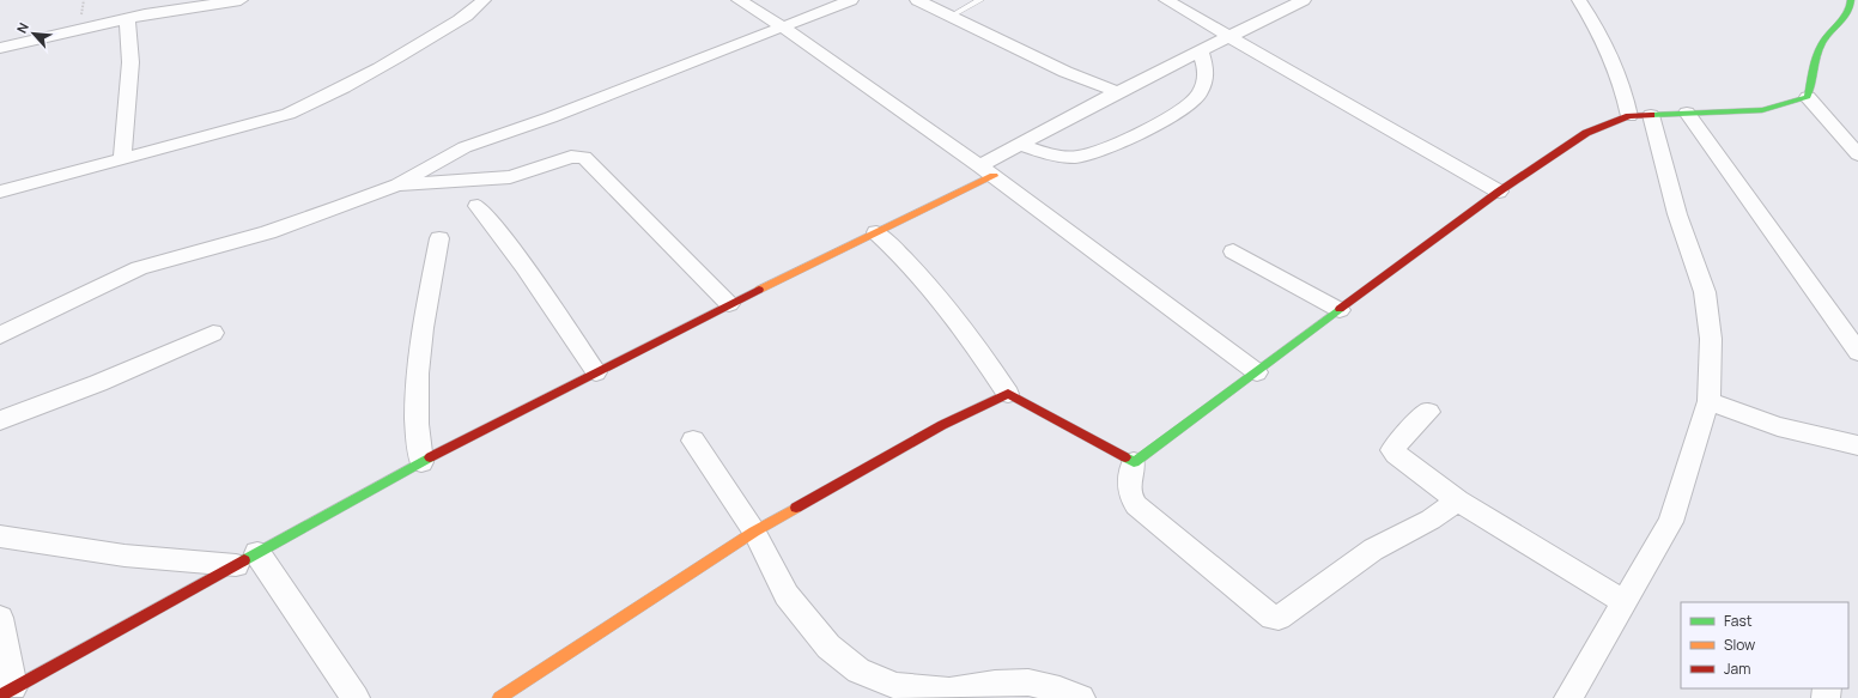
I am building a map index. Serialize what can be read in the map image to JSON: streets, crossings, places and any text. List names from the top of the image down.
{
  "legend": ["Fast", "Slow", "Jam"],
  "north": "top left"
}
